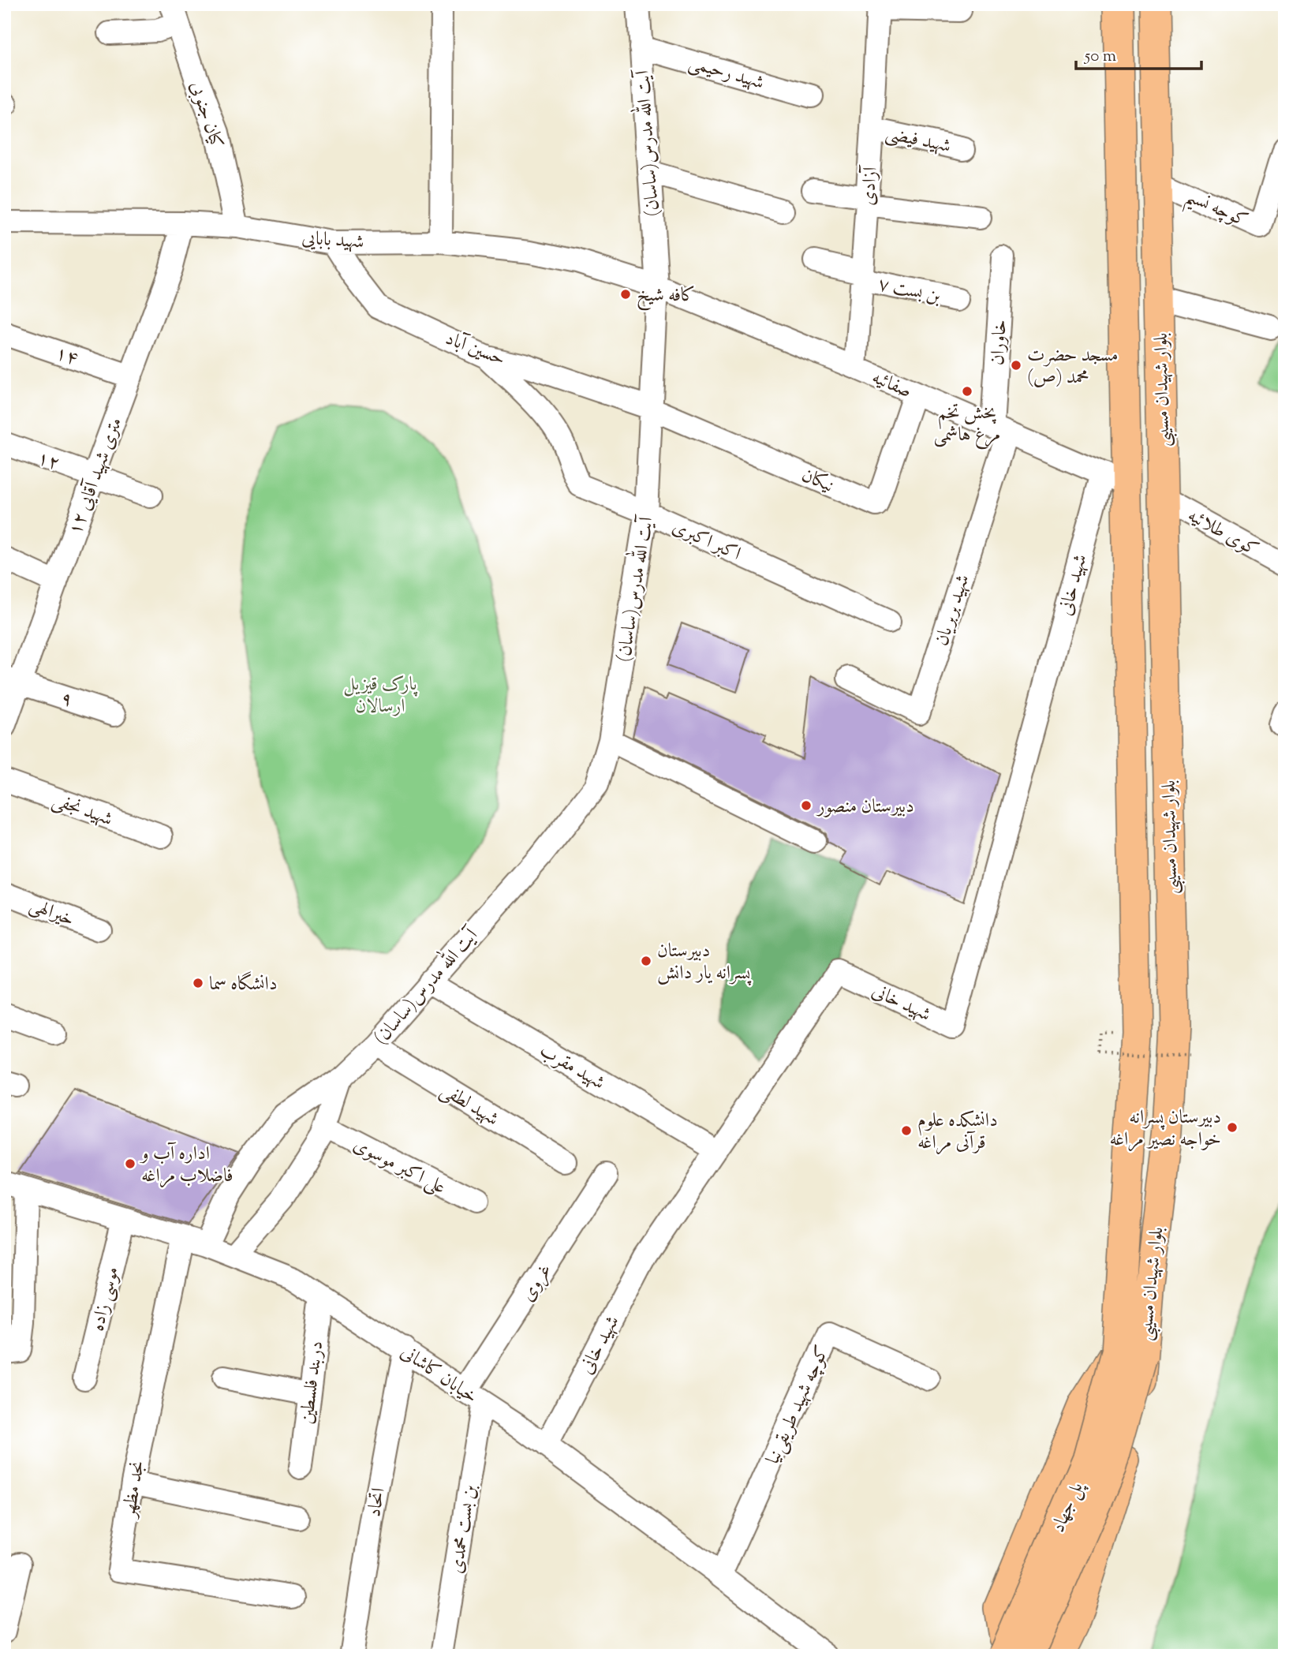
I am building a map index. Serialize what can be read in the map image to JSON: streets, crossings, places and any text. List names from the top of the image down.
{
  "streets": {
    "main road": ["بلوار شهیدان مسیبی", "پل جهاد"],
    "street": [
      "شهید رحیمی",
      "کیان جنوبی",
      "شهید فیضی",
      "آیت الله مدرس(ساسان)",
      "آزادی",
      "کوچه نسیم",
      "شهید بابایی",
      "بن بست ۷",
      "خاوران",
      "حسین آباد",
      "۱۴",
      "صفائیه",
      "۱۲",
      "۱۲ متری شهید آقایی",
      "نیکان",
      "کوی طلائیه",
      "اکبر اکبری",
      "شهید خانی",
      "شهید بربریان",
      "۹",
      "شهید نجفی",
      "خیرالهی",
      "شهید مقرب",
      "شهید لطفی",
      "علی اکبر موسوی",
      "غروی",
      "موسی زاده",
      "خیابان کاشانی",
      "دربند فلسطین",
      "کوچه شهید طریقی‌نیا",
      "نجد مظهر",
      "اتحاد",
      "بن بست محمدی"
    ]
  },
  "crossings": [
    ["شهید رحیمی", "آیت الله مدرس(ساسان)"],
    ["کیان جنوبی", "شهید بابایی"],
    ["شهید فیضی", "آزادی"],
    ["آیت الله مدرس(ساسان)", "شهید بابایی"],
    ["آیت الله مدرس(ساسان)", "حسین آباد"],
    ["آیت الله مدرس(ساسان)", "صفائیه"],
    ["آیت الله مدرس(ساسان)", "نیکان"],
    ["آیت الله مدرس(ساسان)", "اکبر اکبری"],
    ["آیت الله مدرس(ساسان)", "شهید مقرب"],
    ["آیت الله مدرس(ساسان)", "شهید لطفی"],
    ["آیت الله مدرس(ساسان)", "علی اکبر موسوی"],
    ["آیت الله مدرس(ساسان)", "خیابان کاشانی"],
    ["آزادی", "بن بست ۷"],
    ["آزادی", "صفائیه"],
    ["کوچه نسیم", "بلوار شهیدان مسیبی"],
    ["شهید بابایی", "حسین آباد"],
    ["شهید بابایی", "صفائیه"],
    ["شهید بابایی", "۱۲ متری شهید آقایی"],
    ["خاوران", "صفائیه"],
    ["خاوران", "شهید بربریان"],
    ["حسین آباد", "نیکان"],
    ["حسین آباد", "اکبر اکبری"],
    ["۱۴", "۱۲ متری شهید آقایی"],
    ["صفائیه", "بلوار شهیدان مسیبی"],
    ["صفائیه", "نیکان"],
    ["صفائیه", "شهید خانی"],
    ["صفائیه", "شهید بربریان"],
    ["بلوار شهیدان مسیبی", "کوی طلائیه"],
    ["بلوار شهیدان مسیبی", "شهید خانی"],
    ["بلوار شهیدان مسیبی", "پل جهاد"],
    ["۱۲", "۱۲ متری شهید آقایی"],
    ["۱۲ متری شهید آقایی", "۹"],
    ["شهید خانی", "شهید مقرب"],
    ["شهید خانی", "خیابان کاشانی"],
    ["غروی", "خیابان کاشانی"],
    ["غروی", "بن بست محمدی"],
    ["موسی زاده", "خیابان کاشانی"],
    ["خیابان کاشانی", "دربند فلسطین"],
    ["خیابان کاشانی", "کوچه شهید طریقی‌نیا"],
    ["خیابان کاشانی", "نجد مظهر"],
    ["خیابان کاشانی", "اتحاد"],
    ["خیابان کاشانی", "بن بست محمدی"]
  ],
  "parks": ["پارک قیزیل ارسالان"],
  "places": [
    "کافه شیخ",
    "مسجد حضرت محمد (ص)",
    "پخش تخم مرغ هاشمی",
    "دبیرستان منصور",
    "دبیرستان پسرانه یار دانش",
    "دانشگاه سما",
    "دبیرستان پسرانه خواجه نصیر مراغه",
    "دانشکده علوم قرآنی مراغه",
    "اداره آب و فاضلاب مراغه"
  ],
  "scale_bar": "50 m"
}
